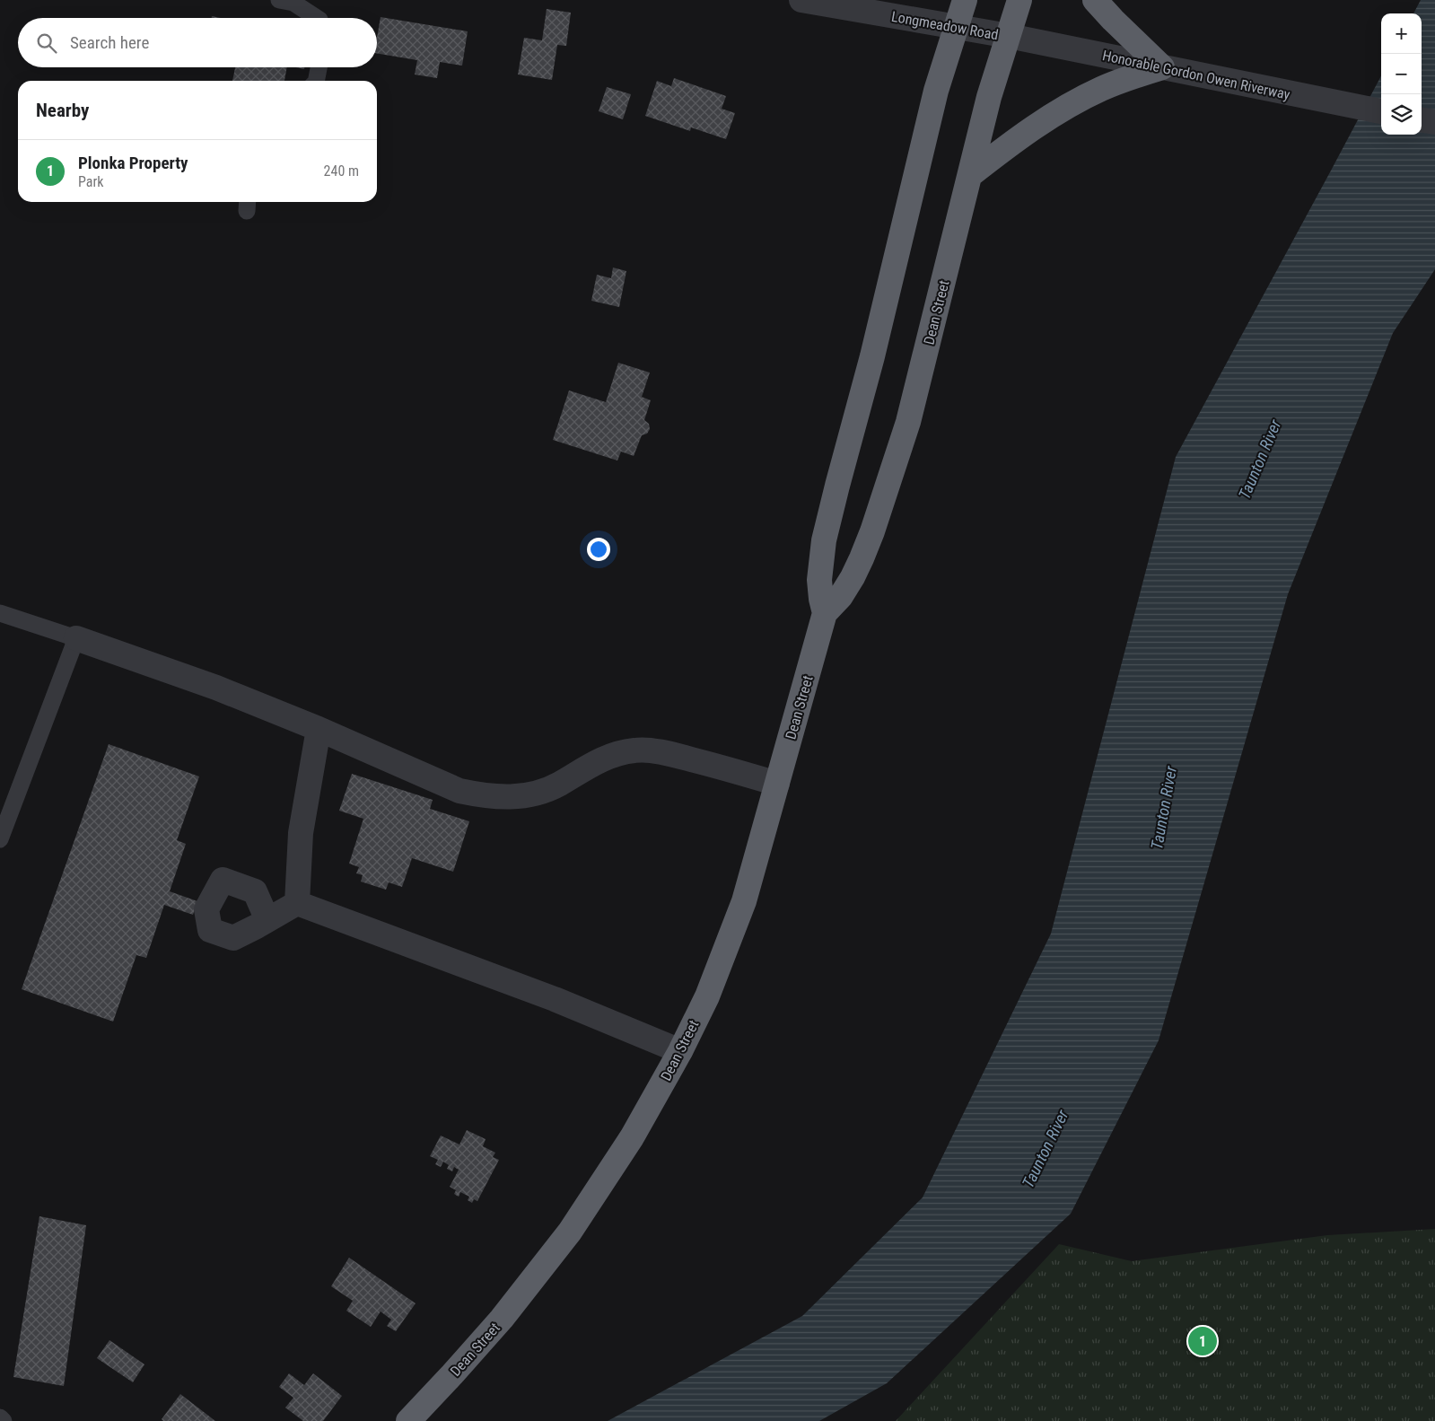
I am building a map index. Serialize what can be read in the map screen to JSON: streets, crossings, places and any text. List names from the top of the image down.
{
  "streets": {
    "highway": ["Dean Street"],
    "street": ["Longmeadow Road", "Honorable Gordon Owen Riverway"]
  },
  "crossings": [
    ["Longmeadow Road", "Honorable Gordon Owen Riverway"],
    ["Longmeadow Road", "Dean Street"],
    ["Honorable Gordon Owen Riverway", "Dean Street"]
  ],
  "water": ["Taunton River"],
  "page": {
    "map_buttons": ["+", "−"],
    "search": "Search here",
    "heading": "Nearby",
    "list": [
      {
        "mark": "1",
        "name": "Plonka Property",
        "note": "Park",
        "value": "240 m"
      }
    ],
    "pins": "1"
  }
}
